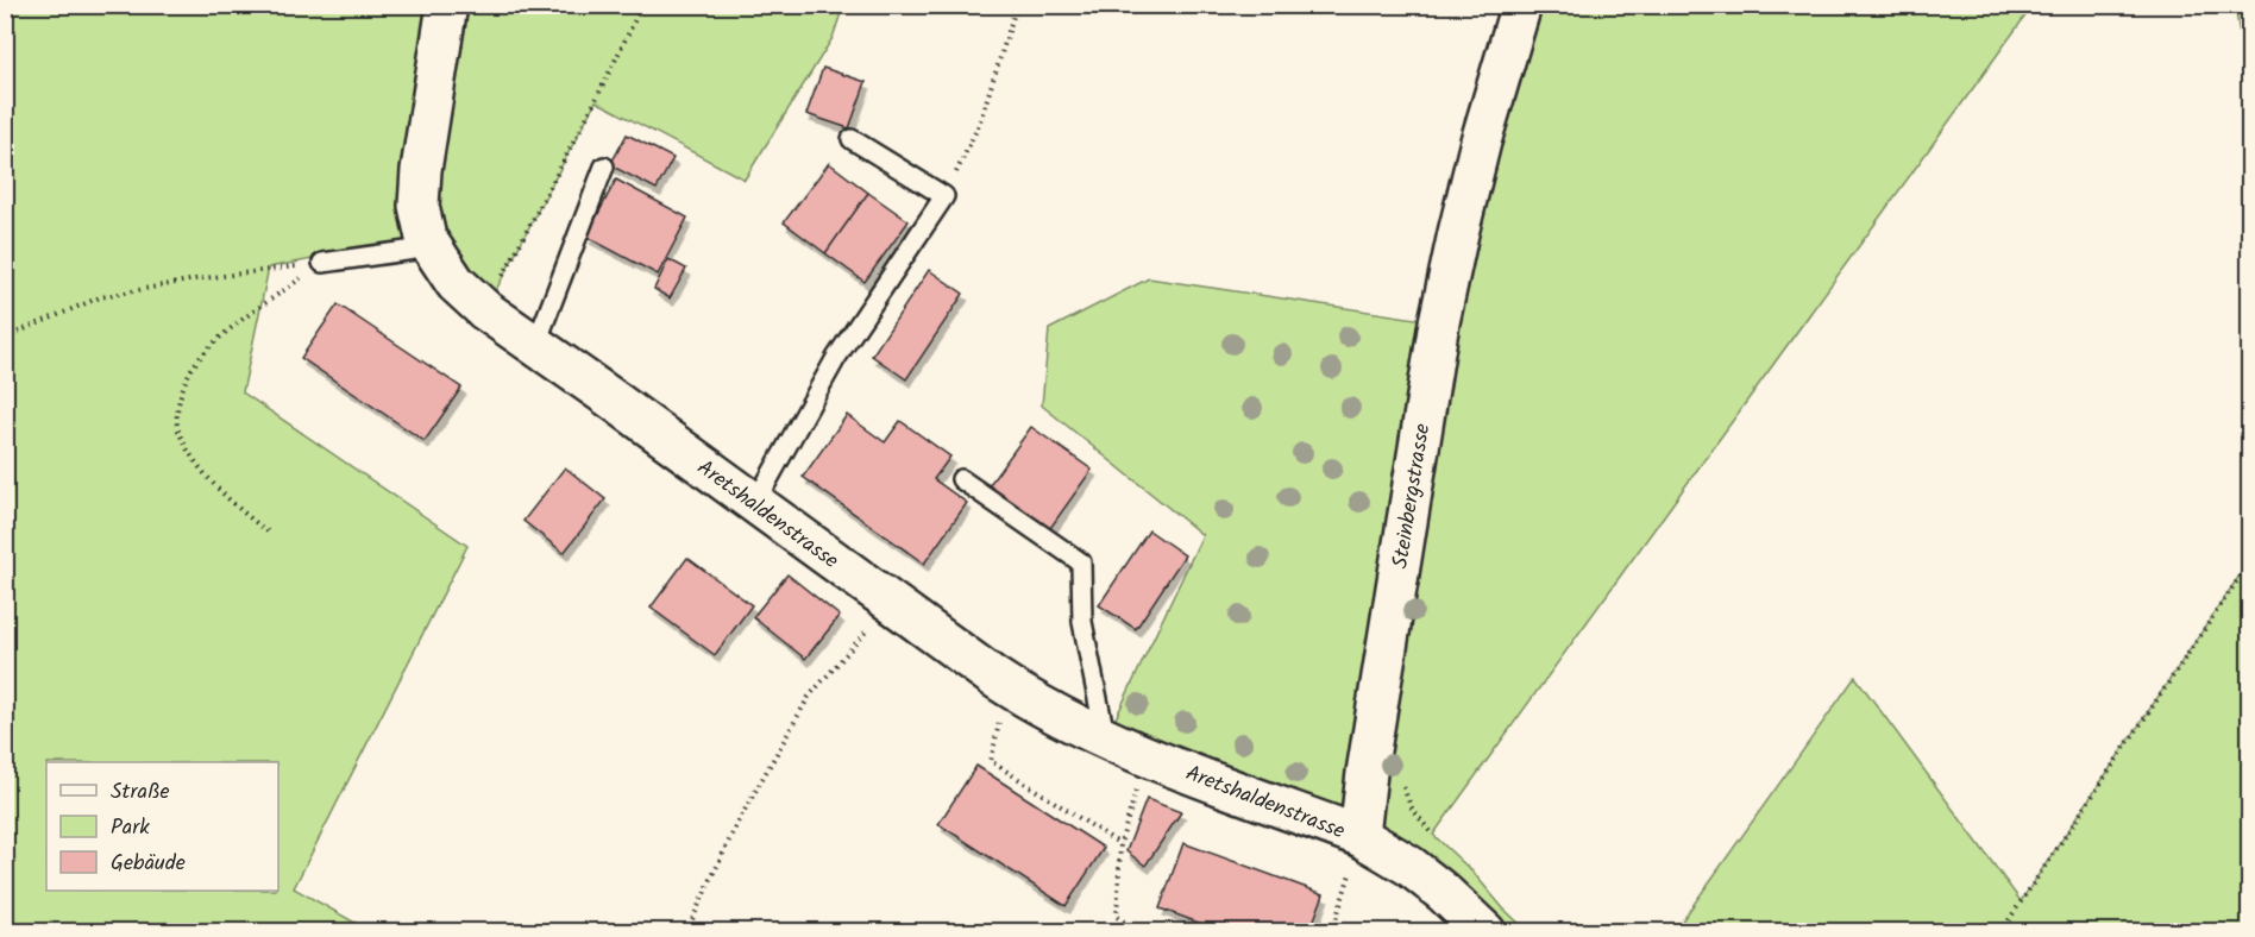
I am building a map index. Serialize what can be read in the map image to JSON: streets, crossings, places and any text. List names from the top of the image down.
{
  "streets": {
    "street": ["Steinbergstrasse", "Aretshaldenstrasse"]
  },
  "crossings": [
    ["Steinbergstrasse", "Aretshaldenstrasse"]
  ],
  "legend": ["Straße", "Park", "Gebäude"]
}
